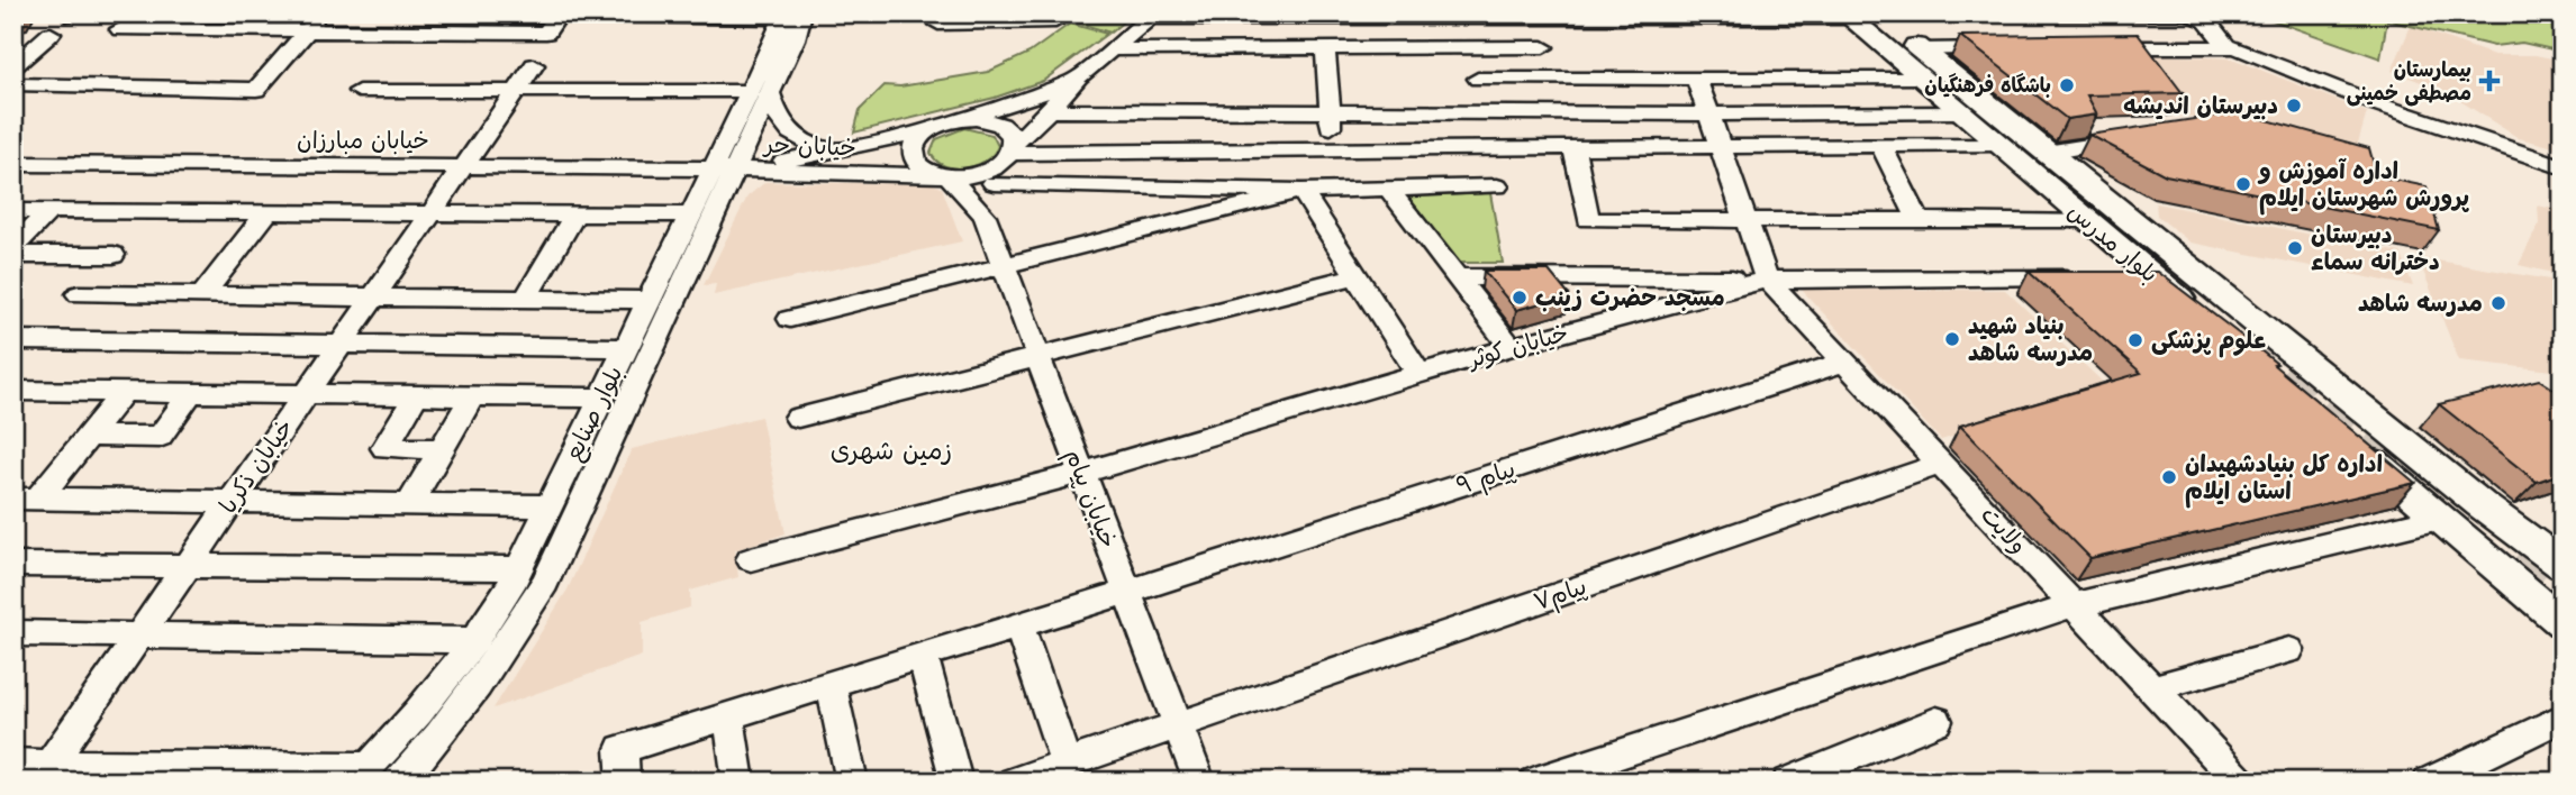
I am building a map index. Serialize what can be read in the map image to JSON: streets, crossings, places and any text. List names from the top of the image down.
{
  "streets": {
    "main road": ["بلوار مدرس"],
    "street": [
      "خیابان مبارزان",
      "خیابان حر",
      "خیابان کوثر",
      "بلوار صنایع",
      "خیابان ذکریا",
      "پیام ۹",
      "خیابان پیام",
      "ولایت",
      "پیام۷"
    ]
  },
  "crossings": [
    ["خیابان مبارزان", "خیابان حر"],
    ["خیابان مبارزان", "بلوار صنایع"],
    ["خیابان مبارزان", "خیابان ذکریا"],
    ["خیابان حر", "بلوار صنایع"],
    ["خیابان حر", "خیابان پیام"],
    ["خیابان کوثر", "خیابان پیام"],
    ["خیابان کوثر", "ولایت"],
    ["پیام ۹", "خیابان پیام"],
    ["پیام ۹", "ولایت"],
    ["خیابان پیام", "پیام۷"],
    ["ولایت", "پیام۷"]
  ],
  "districts": ["زمین شهری"],
  "places": {
    "health": ["بیمارستان مصطفی خمینی"],
    "other": [
      "باشگاه فرهنگیان",
      "دبیرستان اندیشه",
      "اداره آموزش و پرورش شهرستان ایلام",
      "دبیرستان دخترانه سماء",
      "مسجد حضرت زینب",
      "مدرسه شاهد",
      "بنیاد شهید مدرسه شاهد",
      "علوم پزشکی",
      "اداره کل بنیادشهیدان استان ایلام"
    ]
  }
}
